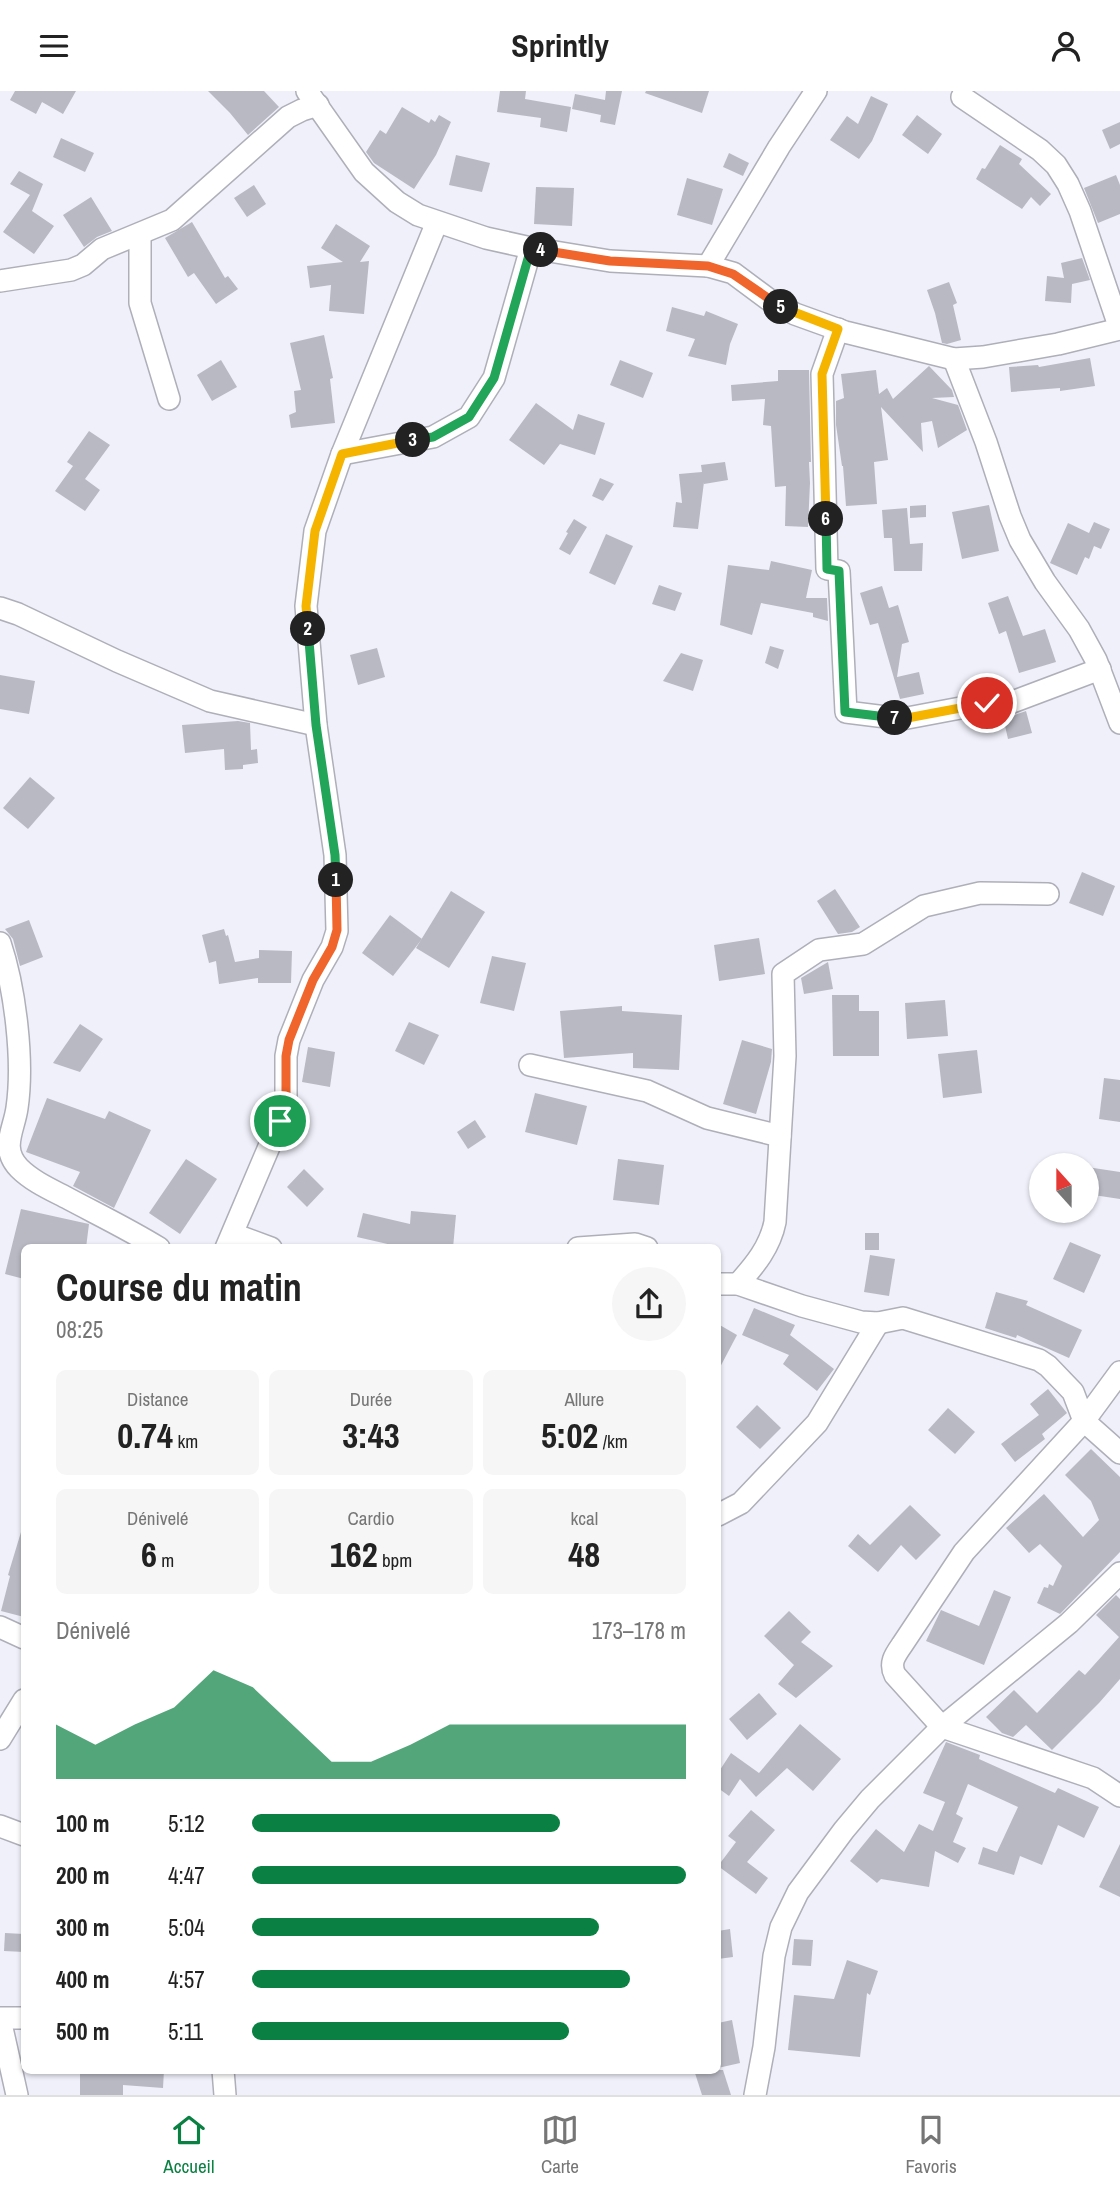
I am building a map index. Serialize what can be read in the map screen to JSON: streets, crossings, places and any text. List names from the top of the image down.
{
  "north": "top",
  "page": {
    "header": "Sprintly",
    "pins": [
      "4",
      "5",
      "3",
      "6",
      "2",
      "7",
      "1"
    ],
    "heading": ["Course du matin", "08:25"],
    "stats": [
      ["Distance", "0.74 km"],
      ["Durée", "3:43"],
      ["Allure", "5:02 /km"],
      ["Dénivelé", "6 m"],
      ["Cardio", "162 bpm"],
      ["kcal", "48"]
    ],
    "chart": ["Dénivelé", "173–178 m"],
    "list": [
      {
        "name": "100 m",
        "note": "5:12"
      },
      {
        "name": "200 m",
        "note": "4:47"
      },
      {
        "name": "300 m",
        "note": "5:04"
      },
      {
        "name": "400 m",
        "note": "4:57"
      },
      {
        "name": "500 m",
        "note": "5:11"
      }
    ],
    "tabs": ["Accueil", "Carte", "Favoris"]
  }
}
